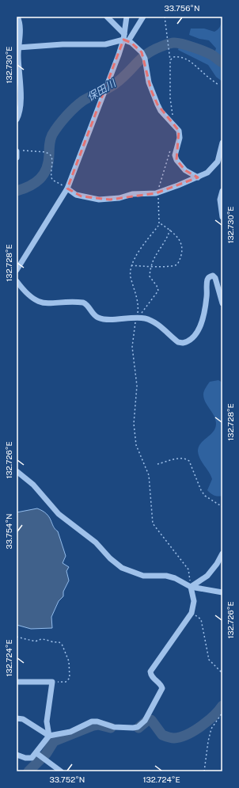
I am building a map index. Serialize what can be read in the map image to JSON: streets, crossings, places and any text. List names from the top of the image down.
{
  "water": ["保田川"],
  "coordinates": [
    "33.756°N",
    "132.730°E",
    "132.728°E",
    "132.726°E",
    "33.754°N",
    "132.724°E",
    "33.752°N"
  ]
}
